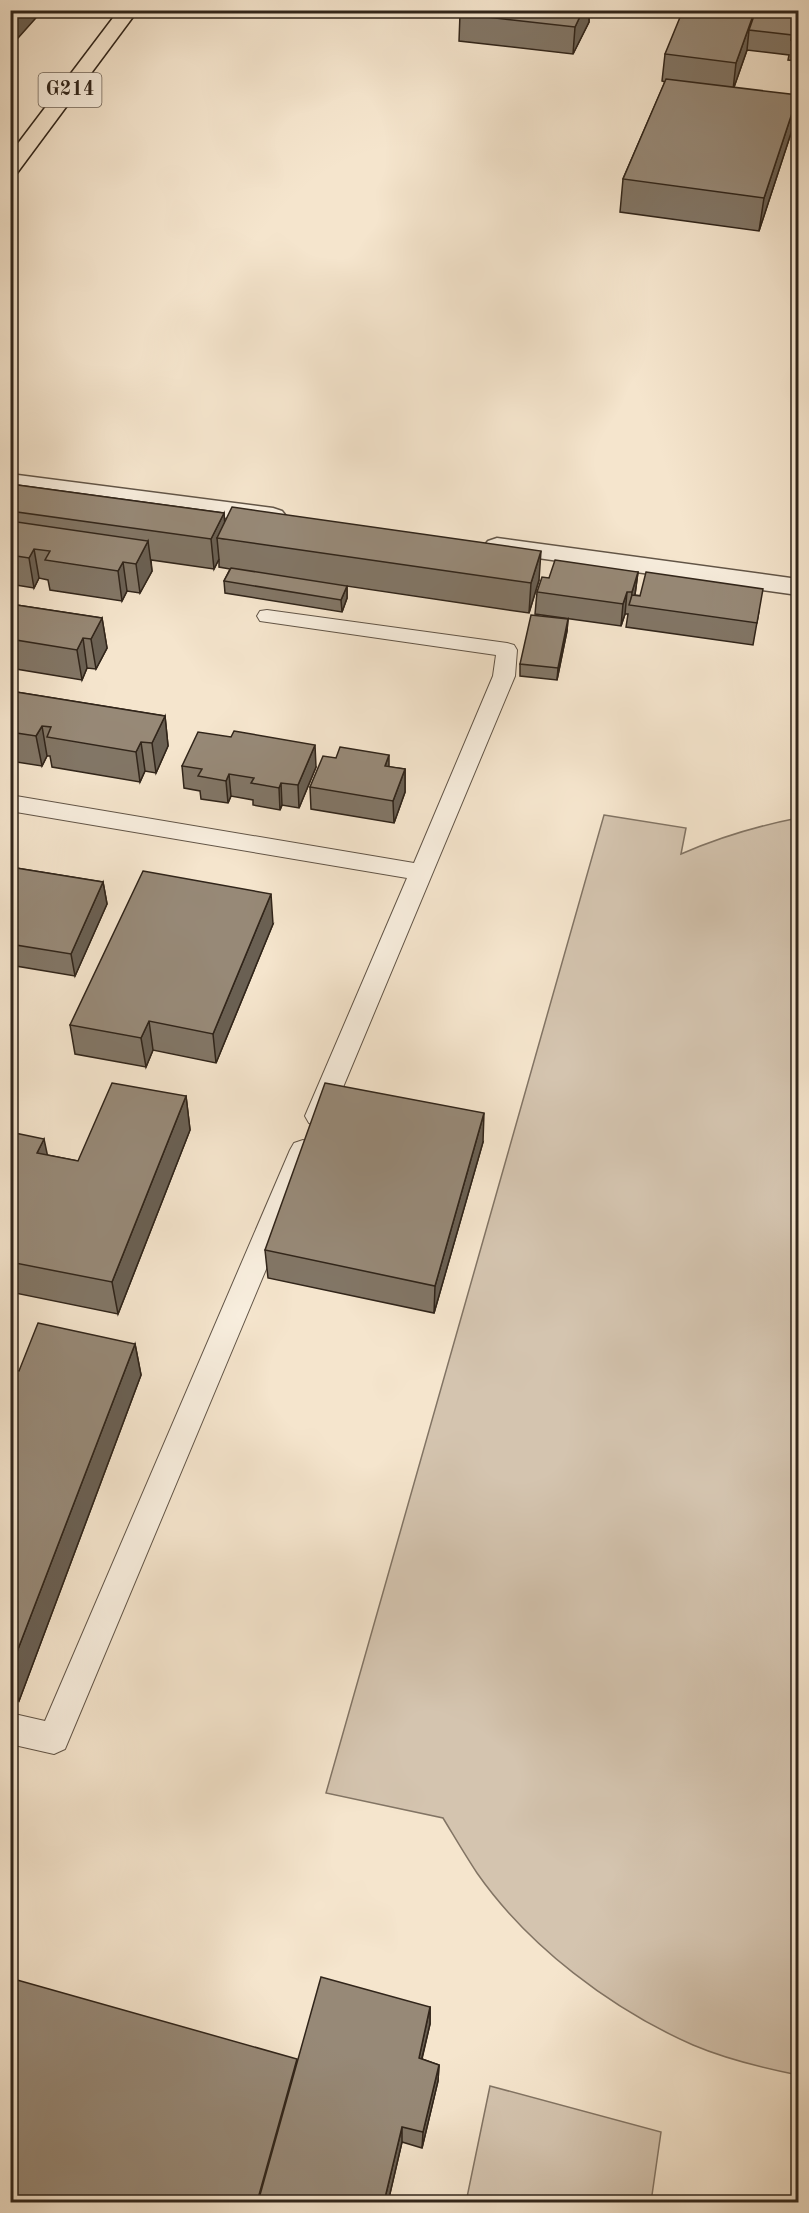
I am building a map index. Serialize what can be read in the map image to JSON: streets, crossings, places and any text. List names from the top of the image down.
{
  "streets": {
    "highway": ["G214"]
  }
}
